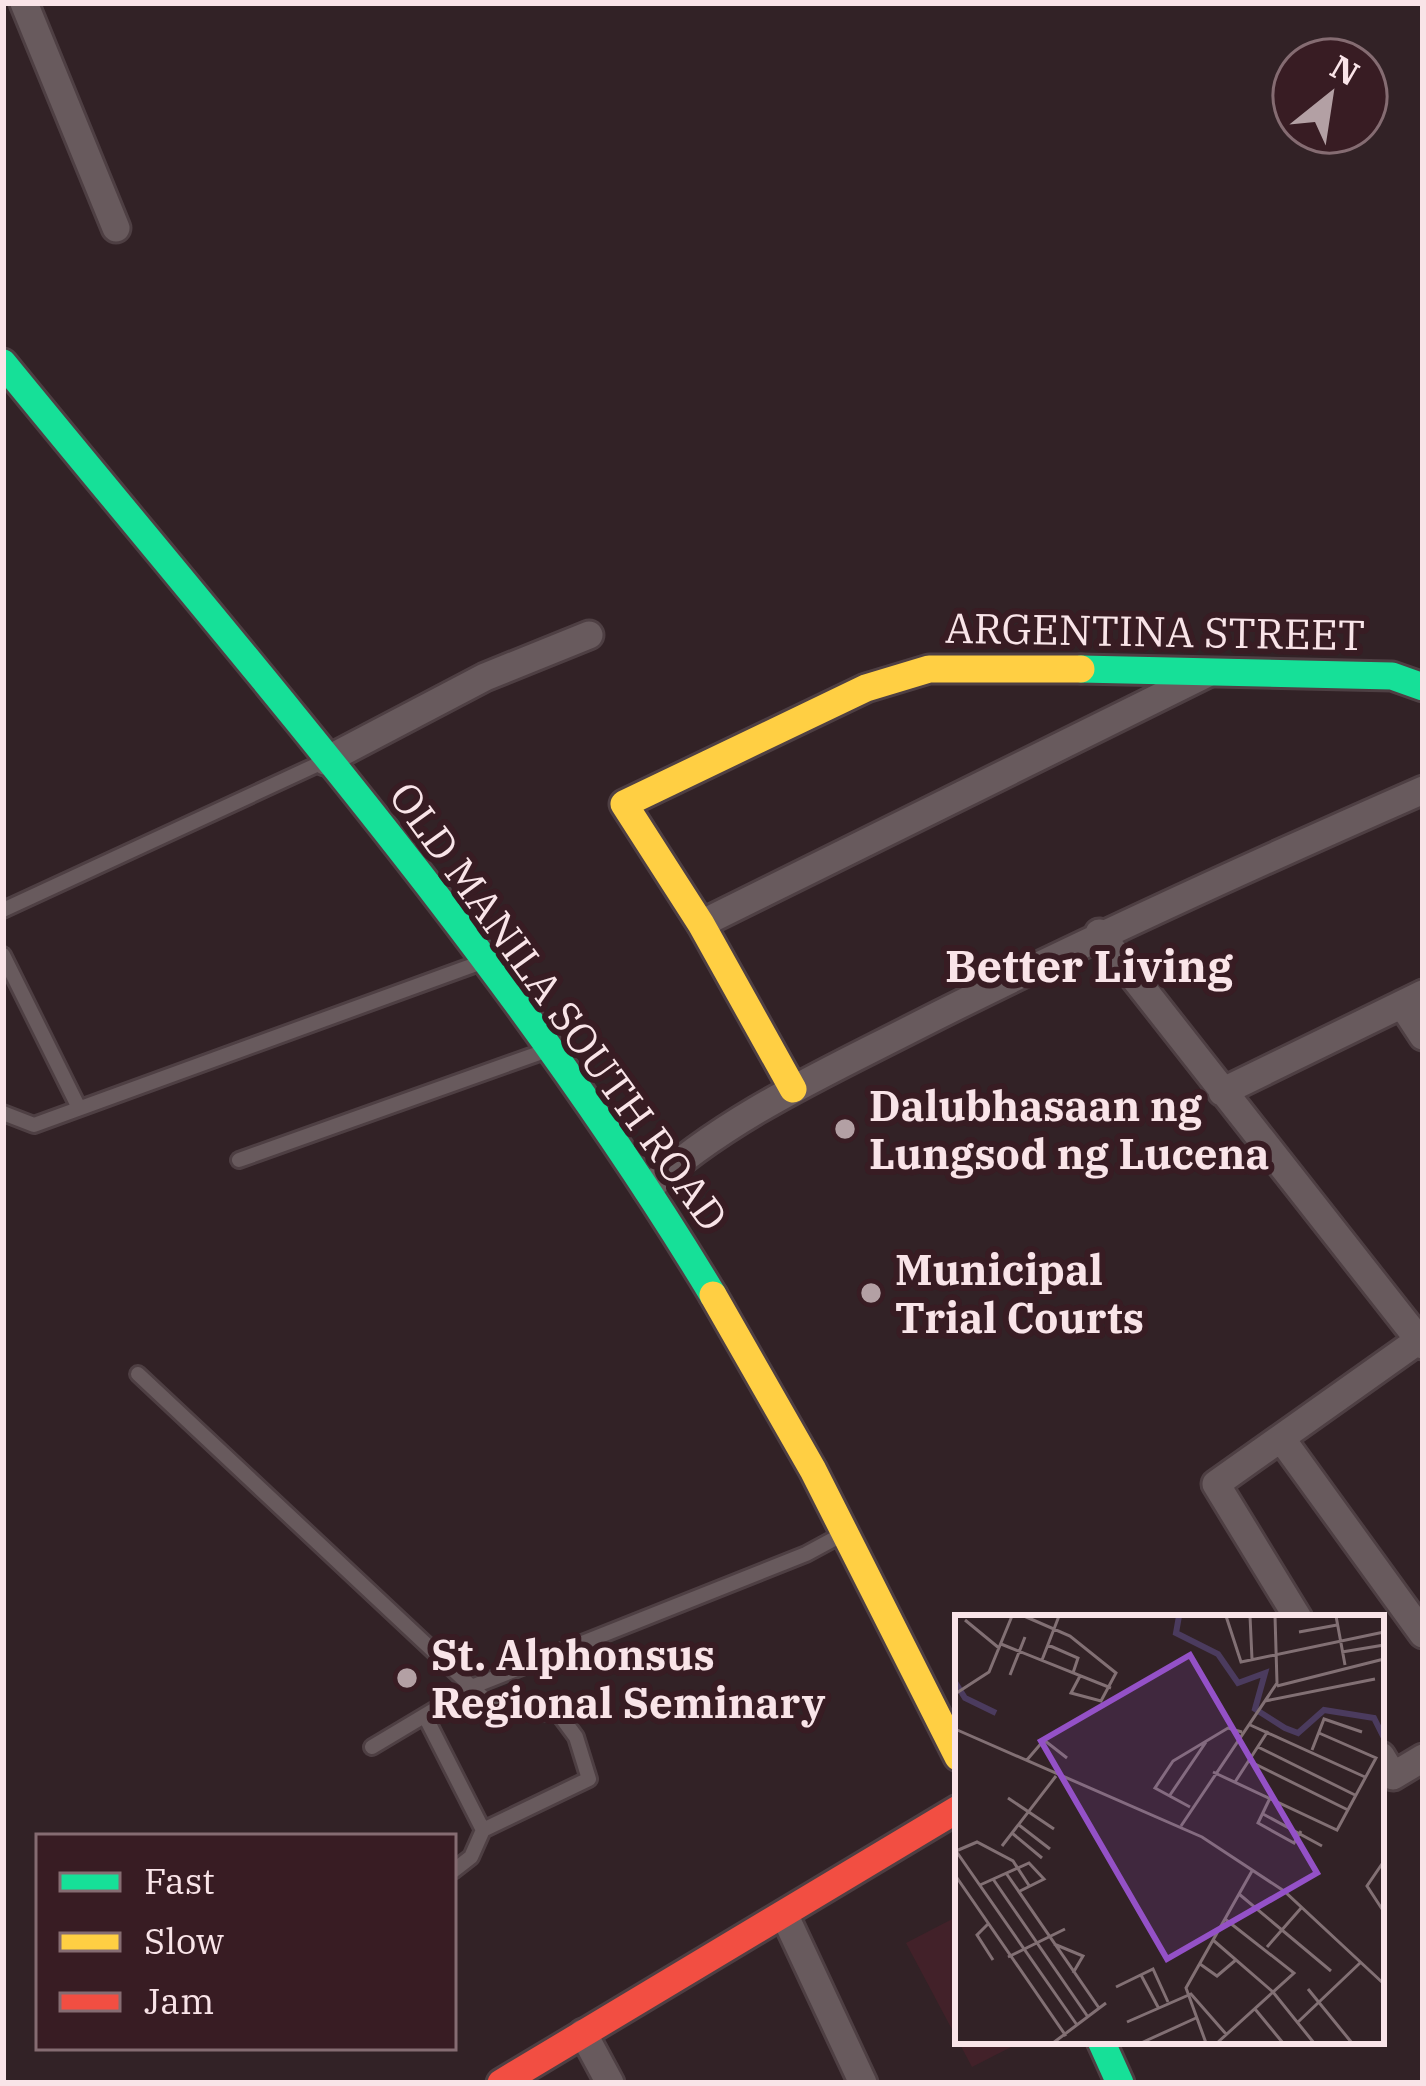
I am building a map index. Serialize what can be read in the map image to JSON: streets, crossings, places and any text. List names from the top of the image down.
{
  "streets": {
    "main road": ["ARGENTINA STREET", "OLD MANILA SOUTH ROAD"]
  },
  "districts": ["Better Living"],
  "places": ["Dalubhasaan ng Lungsod ng Lucena", "Municipal Trial Courts", "St. Alphonsus Regional Seminary"],
  "legend": ["Fast", "Slow", "Jam"],
  "north": "top right"
}
